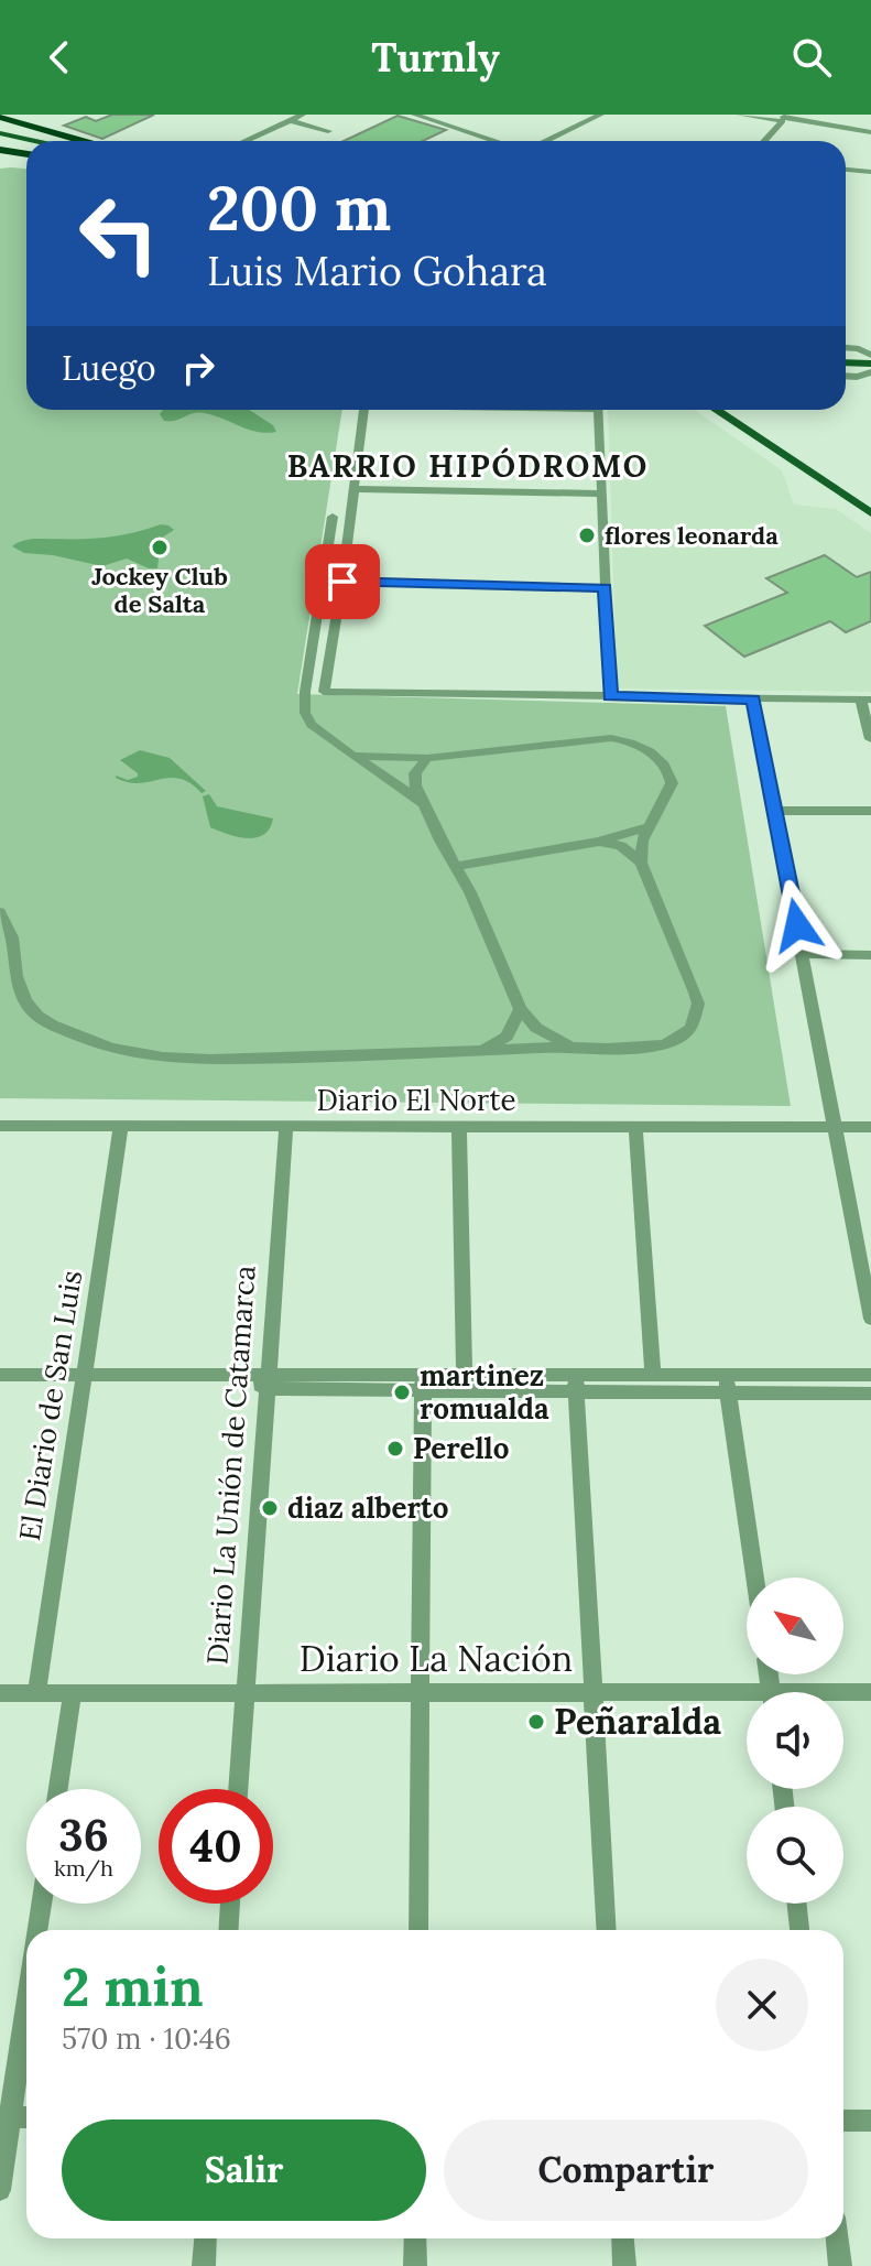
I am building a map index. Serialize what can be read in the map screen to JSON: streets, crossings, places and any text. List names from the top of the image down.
{
  "streets": {
    "street": [
      "Diario El Norte",
      "El Diario de San Luis",
      "Diario La Unión de Catamarca",
      "Diario La Nación"
    ]
  },
  "crossings": [
    ["Diario El Norte", "El Diario de San Luis"],
    ["Diario El Norte", "Diario La Unión de Catamarca"],
    ["El Diario de San Luis", "Diario La Nación"],
    ["Diario La Unión de Catamarca", "Diario La Nación"]
  ],
  "districts": ["BARRIO HIPÓDROMO"],
  "places": [
    "flores leonarda",
    "Jockey Club de Salta",
    "martinez romualda",
    "Perello",
    "diaz alberto",
    "Peñaralda"
  ],
  "north": "top left",
  "page": {
    "header": "Turnly",
    "turn": ["200 m", "Luis Mario Gohara"],
    "then": "Luego",
    "speed": "36 km/h",
    "limit": "40",
    "heading": ["2 min", "570 m · 10:46"],
    "buttons": ["Salir", "Compartir"]
  }
}
